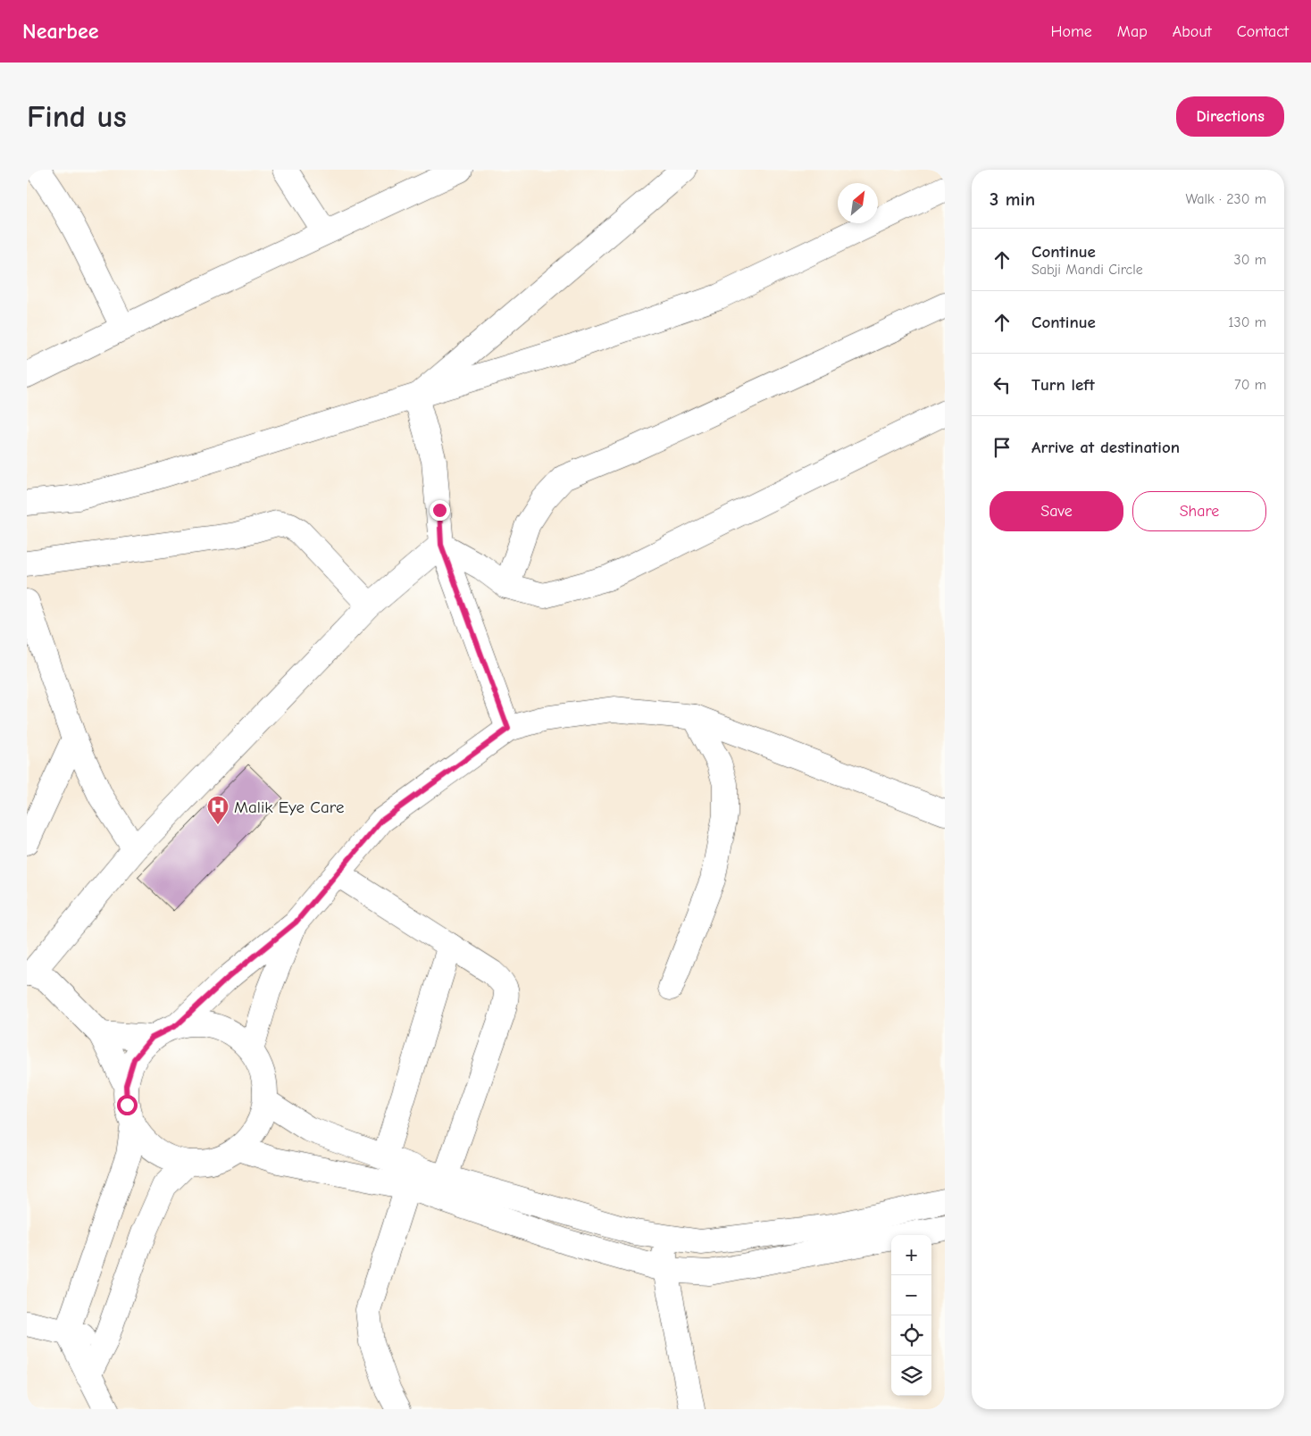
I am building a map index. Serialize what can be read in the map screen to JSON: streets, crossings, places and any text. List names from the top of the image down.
{
  "places": {
    "hospital": ["Malik Eye Care"]
  },
  "north": "top right",
  "page": {
    "header": "Nearbee",
    "nav": [
      "Home",
      "Map",
      "About",
      "Contact"
    ],
    "buttons": [
      "Directions",
      ["Save", "Share"]
    ],
    "title": "Find us",
    "heading": ["3 min", "Walk · 230 m"],
    "list": [
      ["Continue", "Sabji Mandi Circle", "30 m"],
      ["Continue", "130 m"],
      ["Turn left", "70 m"],
      "Arrive at destination"
    ],
    "map_buttons": ["+", "−"]
  }
}
